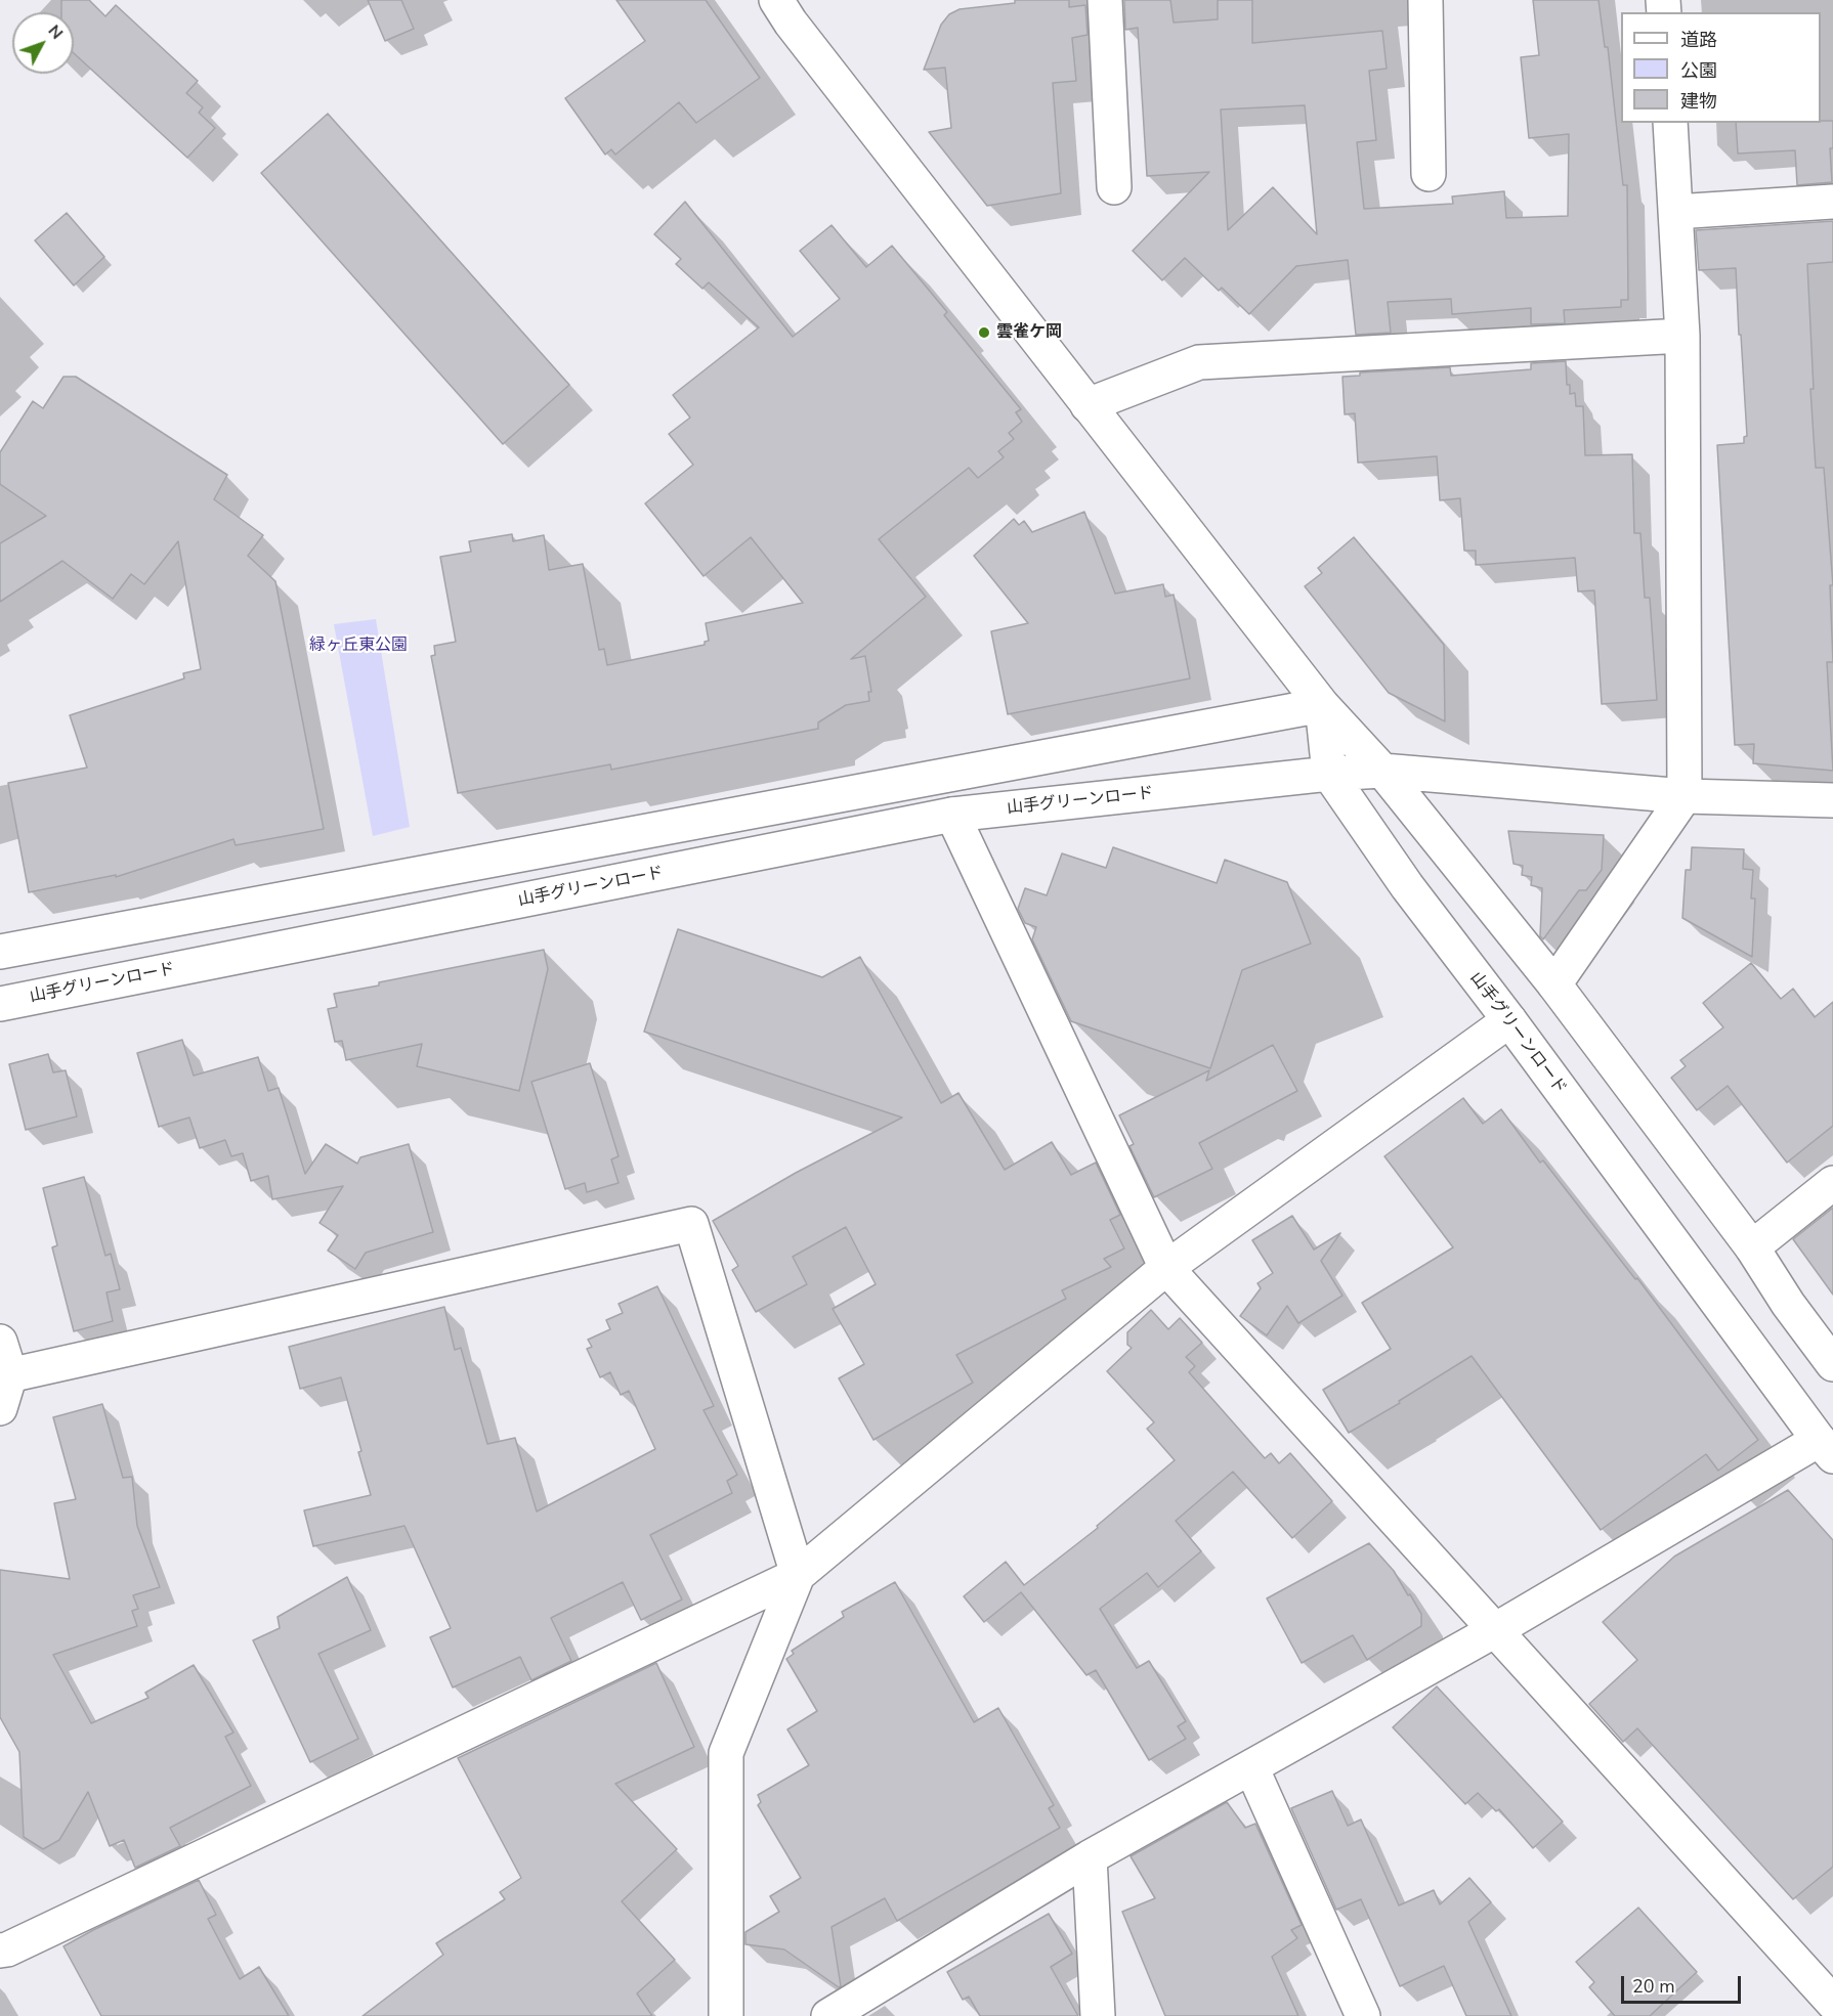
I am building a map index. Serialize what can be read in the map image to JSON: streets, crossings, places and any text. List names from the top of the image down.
{
  "streets": {
    "street": ["山手グリーンロード"]
  },
  "parks": ["緑ヶ丘東公園"],
  "places": ["雲雀ケ岡"],
  "legend": ["道路", "公園", "建物"],
  "scale_bar": "20 m",
  "north": "top right"
}
